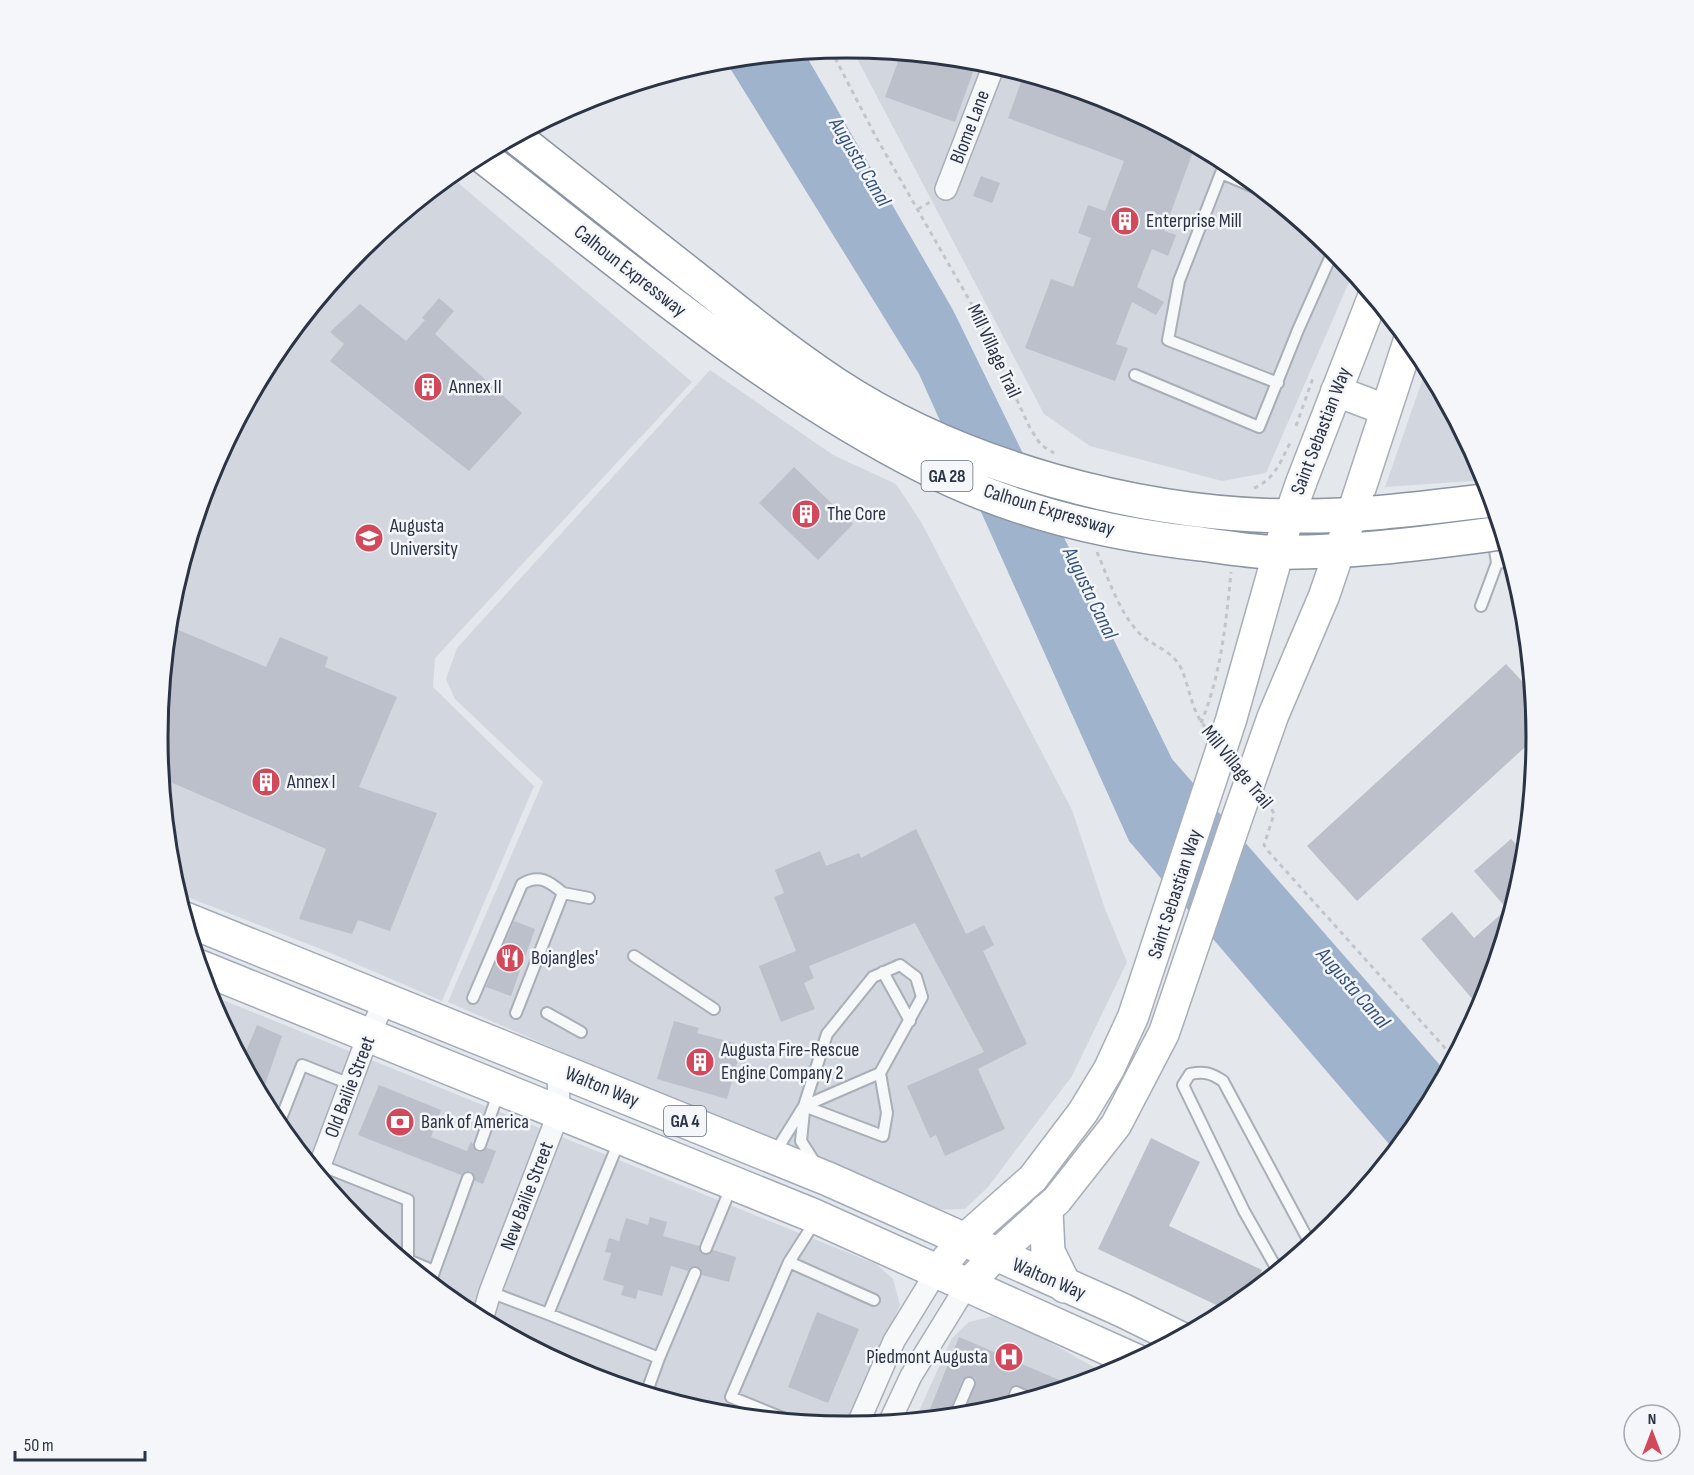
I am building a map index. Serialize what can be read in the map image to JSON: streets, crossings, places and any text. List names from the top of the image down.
{
  "streets": {
    "main road": [
      "Calhoun Expressway",
      "Saint Sebastian Way",
      "GA 28",
      "Walton Way",
      "GA 4"
    ],
    "street": ["Blome Lane", "Old Bailie Street", "New Bailie Street"],
    "path": ["Mill Village Trail"]
  },
  "crossings": [
    ["Saint Sebastian Way", "Walton Way"],
    ["Old Bailie Street", "Walton Way"],
    ["Walton Way", "New Bailie Street"]
  ],
  "water": ["Augusta Canal"],
  "places": {
    "building": [
      "Enterprise Mill",
      "Annex II",
      "The Core",
      "Annex I",
      "Augusta Fire-Rescue Engine Company 2"
    ],
    "school or university": ["Augusta University"],
    "restaurant": ["Bojangles'"],
    "bank": ["Bank of America"],
    "hospital": ["Piedmont Augusta"]
  },
  "scale_bar": "50 m",
  "north": "top"
}
